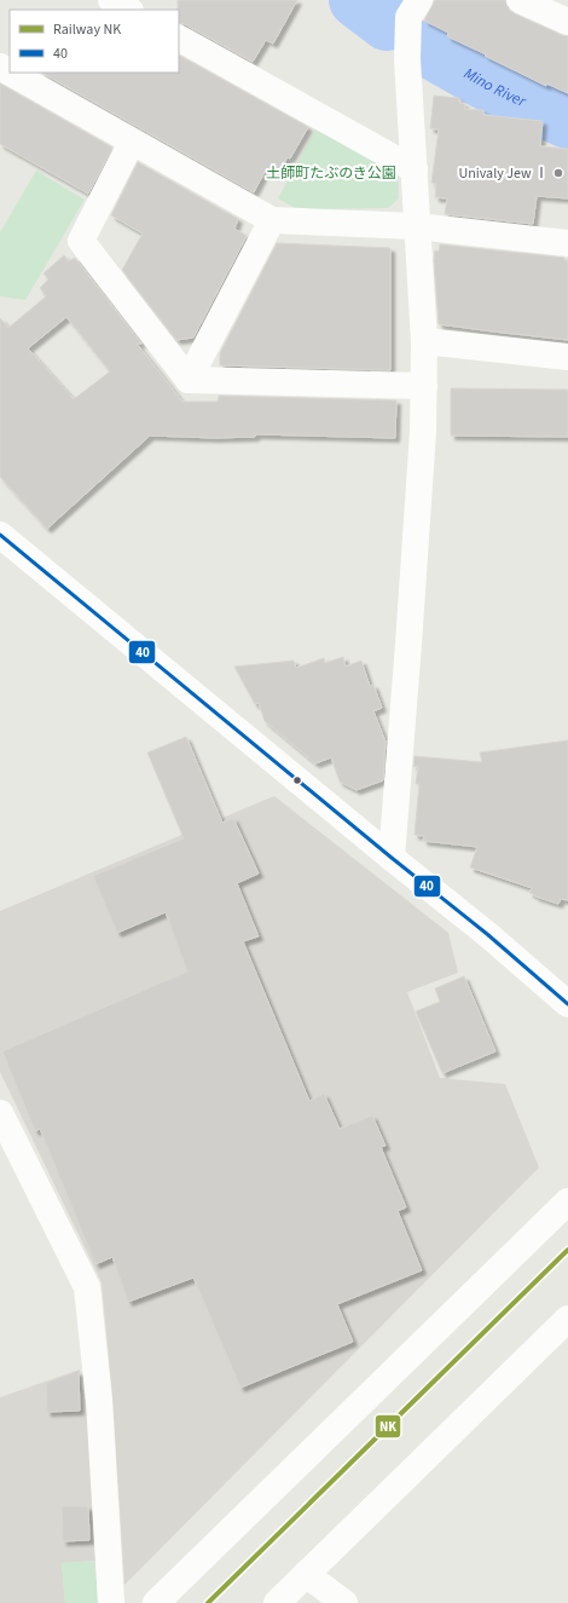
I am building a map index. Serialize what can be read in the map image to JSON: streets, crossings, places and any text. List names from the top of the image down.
{
  "water": ["Mino River"],
  "parks": ["土師町たぶのき公園"],
  "places": ["Univaly Jew Ⅰ"],
  "lines": ["transit line 40", "rail line NK"],
  "legend": ["Railway NK", "40"]
}
